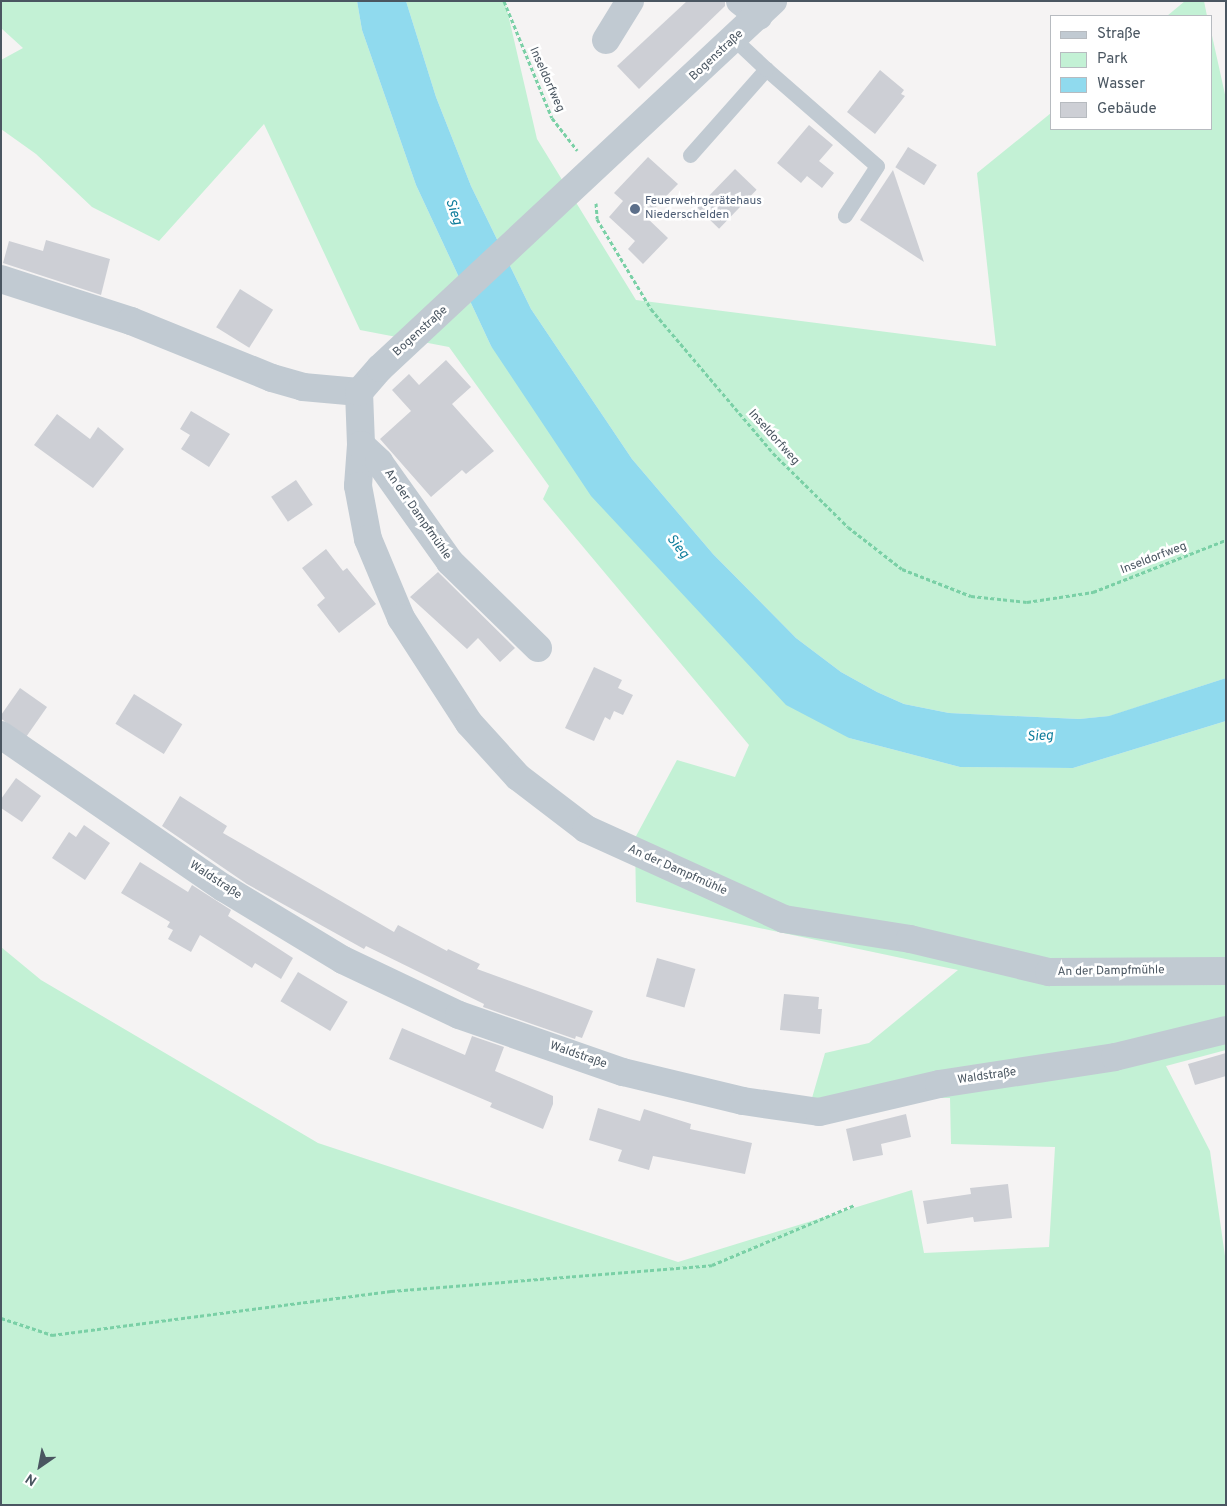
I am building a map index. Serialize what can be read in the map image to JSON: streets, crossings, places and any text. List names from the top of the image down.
{
  "streets": {
    "street": ["Bogenstraße", "An der Dampfmühle", "Waldstraße"],
    "path": ["Inseldorfweg"]
  },
  "crossings": [
    ["Bogenstraße", "Inseldorfweg"],
    ["Bogenstraße", "An der Dampfmühle"]
  ],
  "water": ["Sieg"],
  "places": ["Feuerwehrgerätehaus Niederschelden"],
  "legend": [
    "Straße",
    "Park",
    "Wasser",
    "Gebäude"
  ],
  "north": "bottom left"
}
